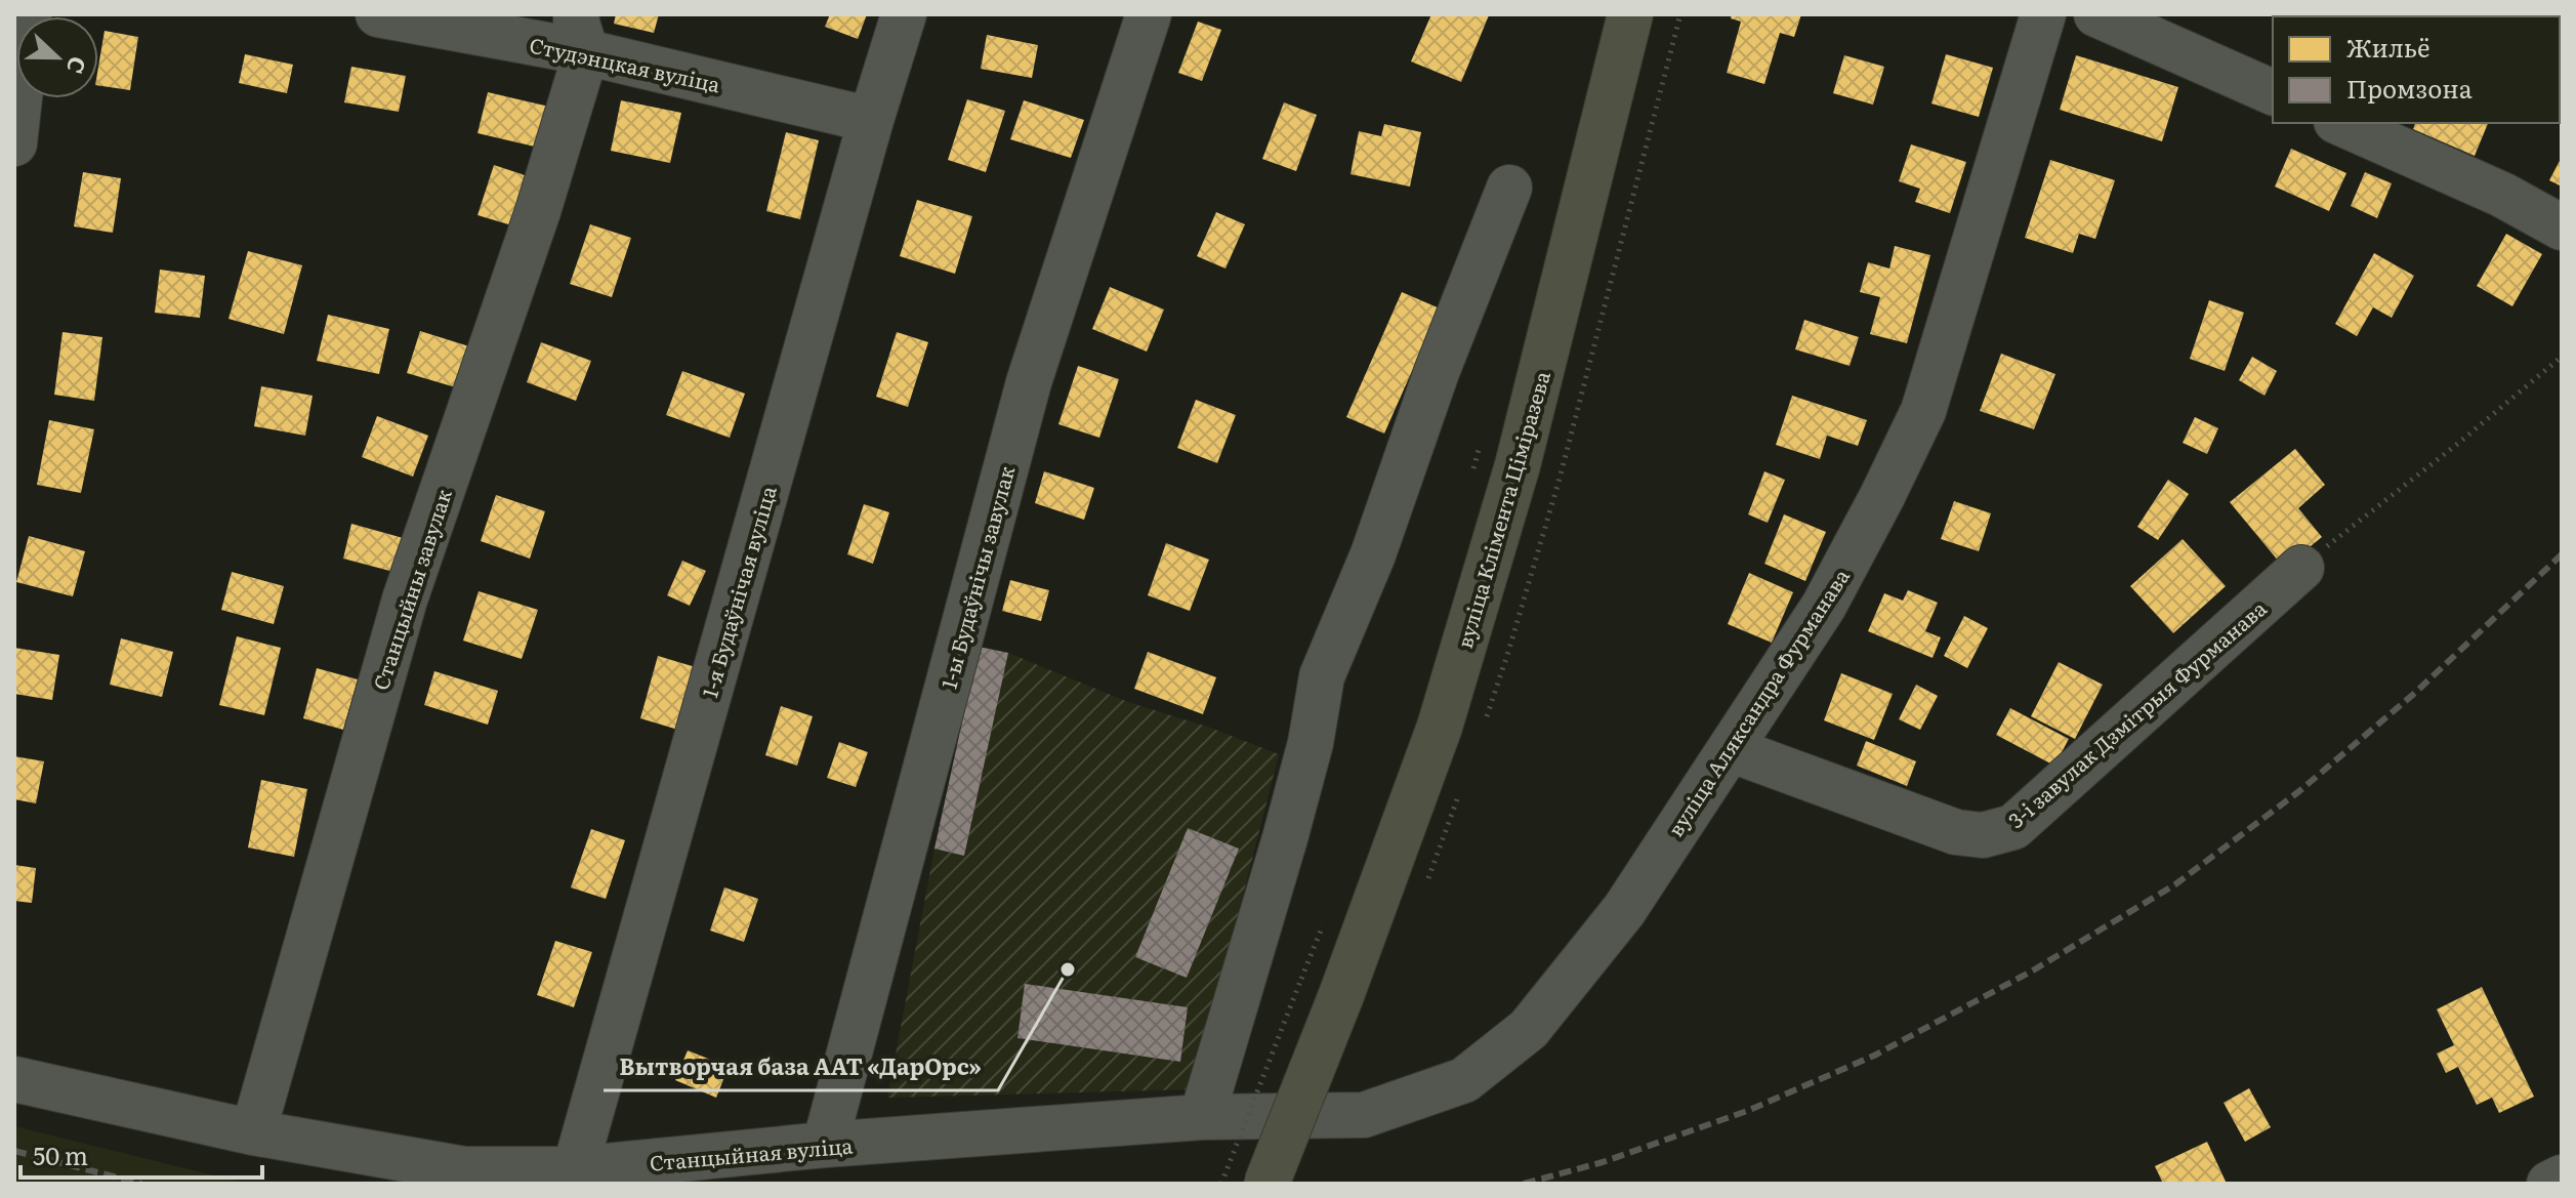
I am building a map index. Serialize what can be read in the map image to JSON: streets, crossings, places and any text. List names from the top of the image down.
{
  "streets": {
    "main road": ["вуліца Клімента Ціміразева"],
    "street": [
      "Студэнцкая вуліца",
      "1-ы Будаўнічы завулак",
      "Станцыйны завулак",
      "1-я Будаўнічая вуліца",
      "вуліца Аляксандра Фурманава",
      "3-і завулак Дзмітрыя Фурманава",
      "Станцыйная вуліца"
    ]
  },
  "crossings": [
    ["Студэнцкая вуліца", "Станцыйны завулак"],
    ["Студэнцкая вуліца", "1-я Будаўнічая вуліца"],
    ["1-ы Будаўнічы завулак", "Станцыйная вуліца"],
    ["Станцыйны завулак", "Станцыйная вуліца"],
    ["1-я Будаўнічая вуліца", "Станцыйная вуліца"],
    ["вуліца Аляксандра Фурманава", "3-і завулак Дзмітрыя Фурманава"],
    ["вуліца Аляксандра Фурманава", "Станцыйная вуліца"]
  ],
  "places": ["Вытворчая база ААТ «ДарОрс»"],
  "legend": ["Жильё", "Промзона"],
  "scale_bar": "50 m",
  "north": "right"
}
